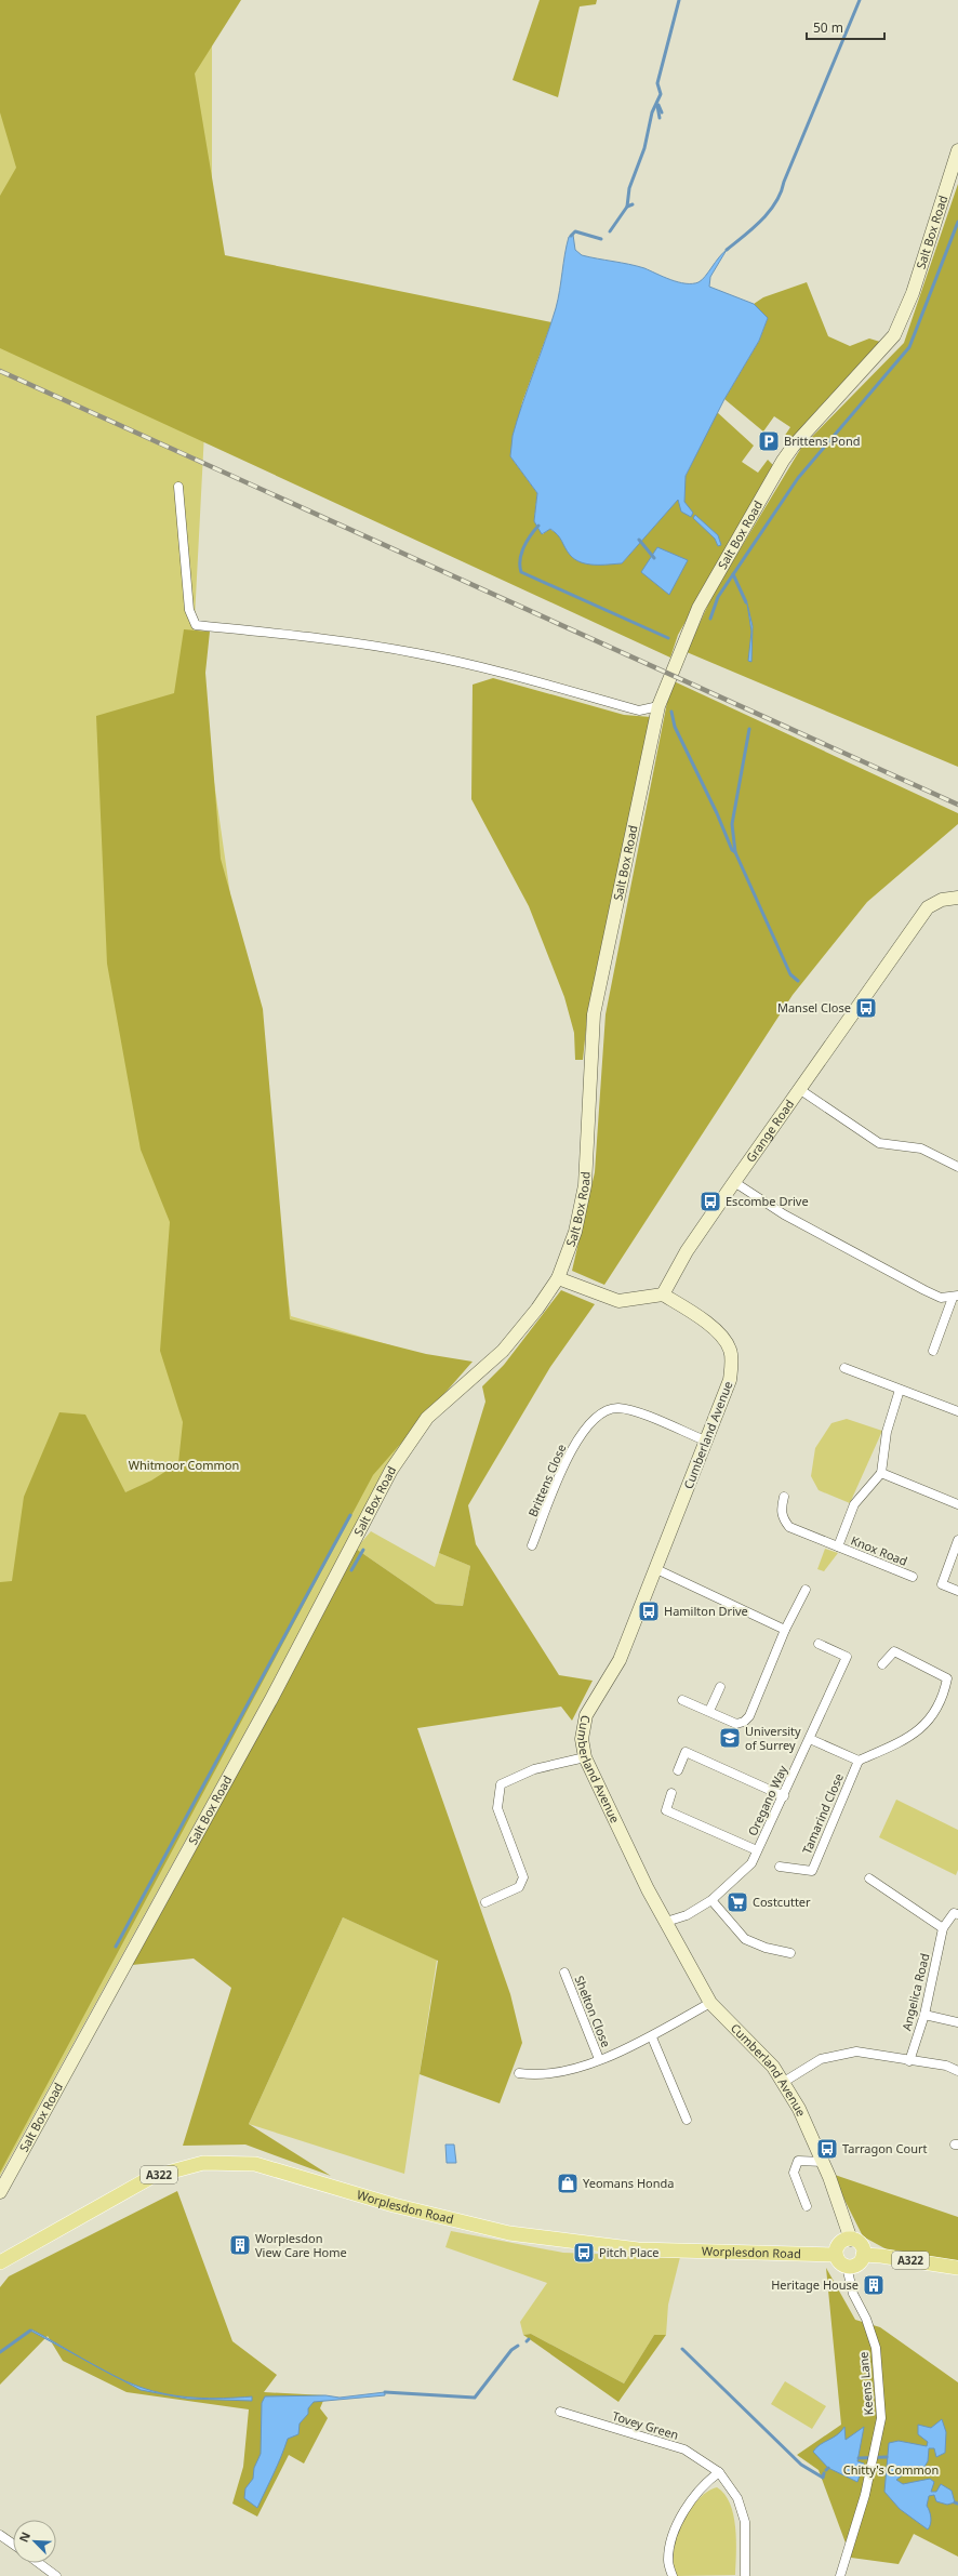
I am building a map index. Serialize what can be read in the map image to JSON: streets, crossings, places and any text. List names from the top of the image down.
{
  "streets": {
    "main road": ["A322", "Worplesdon Road"],
    "street": [
      "Salt Box Road",
      "Grange Road",
      "Cumberland Avenue",
      "Brittens Close",
      "Knox Road",
      "Oregano Way",
      "Tamarind Close",
      "Angelica Road",
      "Shelton Close",
      "Keens Lane",
      "Tovey Green"
    ]
  },
  "crossings": [
    ["Grange Road", "Cumberland Avenue"],
    ["Cumberland Avenue", "Brittens Close"],
    ["Cumberland Avenue", "Oregano Way"],
    ["Cumberland Avenue", "A322"],
    ["Cumberland Avenue", "Worplesdon Road"],
    ["Cumberland Avenue", "Keens Lane"],
    ["A322", "Worplesdon Road"],
    ["A322", "Keens Lane"],
    ["Worplesdon Road", "Keens Lane"]
  ],
  "parks": ["Whitmoor Common", "Chitty's Common"],
  "places": {
    "parking": ["Brittens Pond"],
    "bus stop": [
      "Mansel Close",
      "Escombe Drive",
      "Hamilton Drive",
      "Tarragon Court",
      "Pitch Place"
    ],
    "school or university": ["University of Surrey"],
    "supermarket": ["Costcutter"],
    "shop": ["Yeomans Honda"],
    "building": ["Worplesdon View Care Home", "Heritage House"]
  },
  "scale_bar": "50 m",
  "north": "top left"
}
